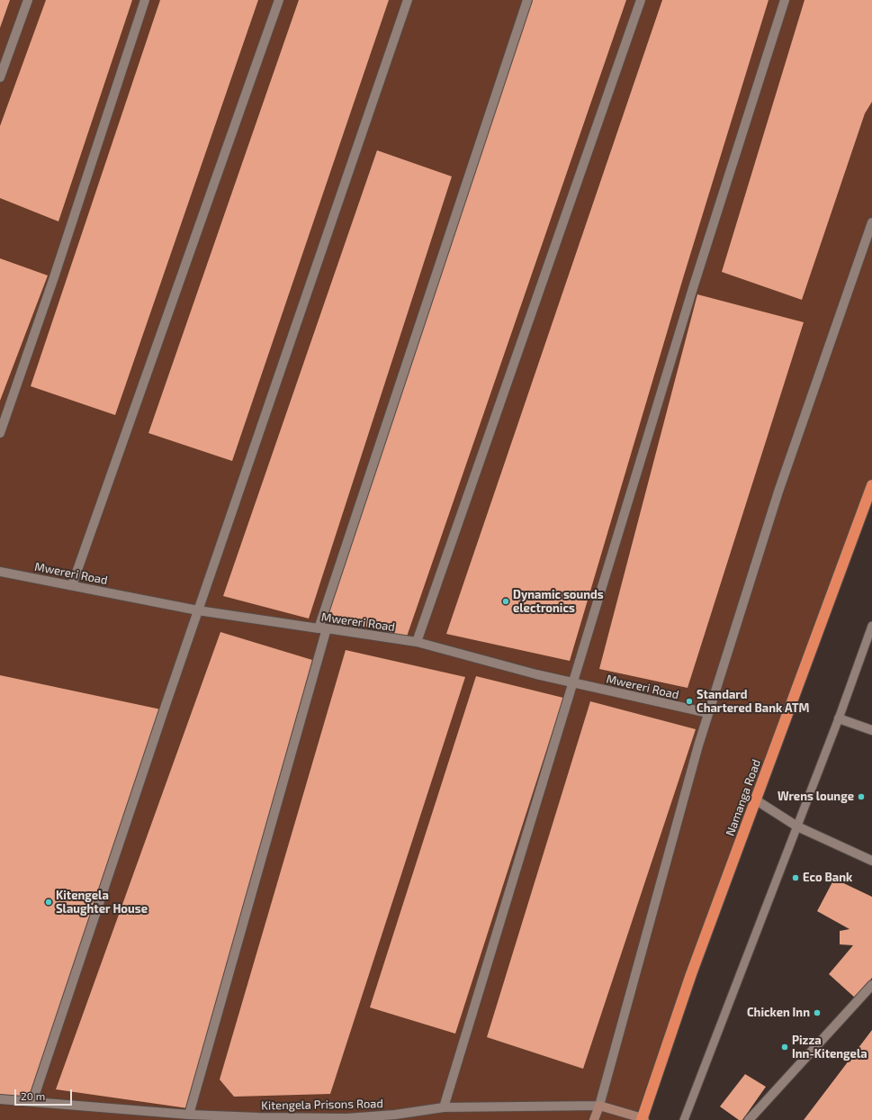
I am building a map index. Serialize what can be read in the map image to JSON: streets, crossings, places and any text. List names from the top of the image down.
{
  "streets": {
    "highway": ["Namanga Road"],
    "street": ["Mwereri Road", "Kitengela Prisons Road"]
  },
  "crossings": [
    ["Namanga Road", "Kitengela Prisons Road"]
  ],
  "places": [
    "Dynamic sounds electronics",
    "Standard Chartered Bank ATM",
    "Wrens lounge",
    "Eco Bank",
    "Kitengela Slaughter House",
    "Chicken Inn",
    "Pizza Inn-Kitengela"
  ],
  "scale_bar": "20 m"
}
